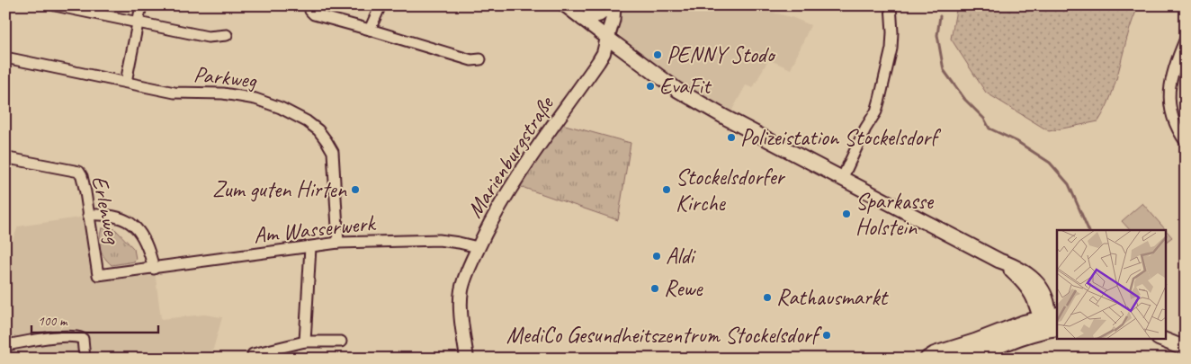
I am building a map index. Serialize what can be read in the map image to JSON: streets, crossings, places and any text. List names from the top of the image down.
{
  "streets": {
    "street": [
      "Parkweg",
      "Marienburgstraße",
      "Erlenweg",
      "Am Wasserwerk"
    ]
  },
  "crossings": [
    ["Parkweg", "Am Wasserwerk"],
    ["Marienburgstraße", "Am Wasserwerk"],
    ["Erlenweg", "Am Wasserwerk"]
  ],
  "places": [
    "PENNY Stodo",
    "EvaFit",
    "Polizeistation Stockelsdorf",
    "Zum guten Hirten",
    "Stockelsdorfer Kirche",
    "Sparkasse Holstein",
    "Aldi",
    "Rewe",
    "Rathausmarkt",
    "MediCo Gesundheitszentrum Stockelsdorf"
  ],
  "scale_bar": "100 m"
}
